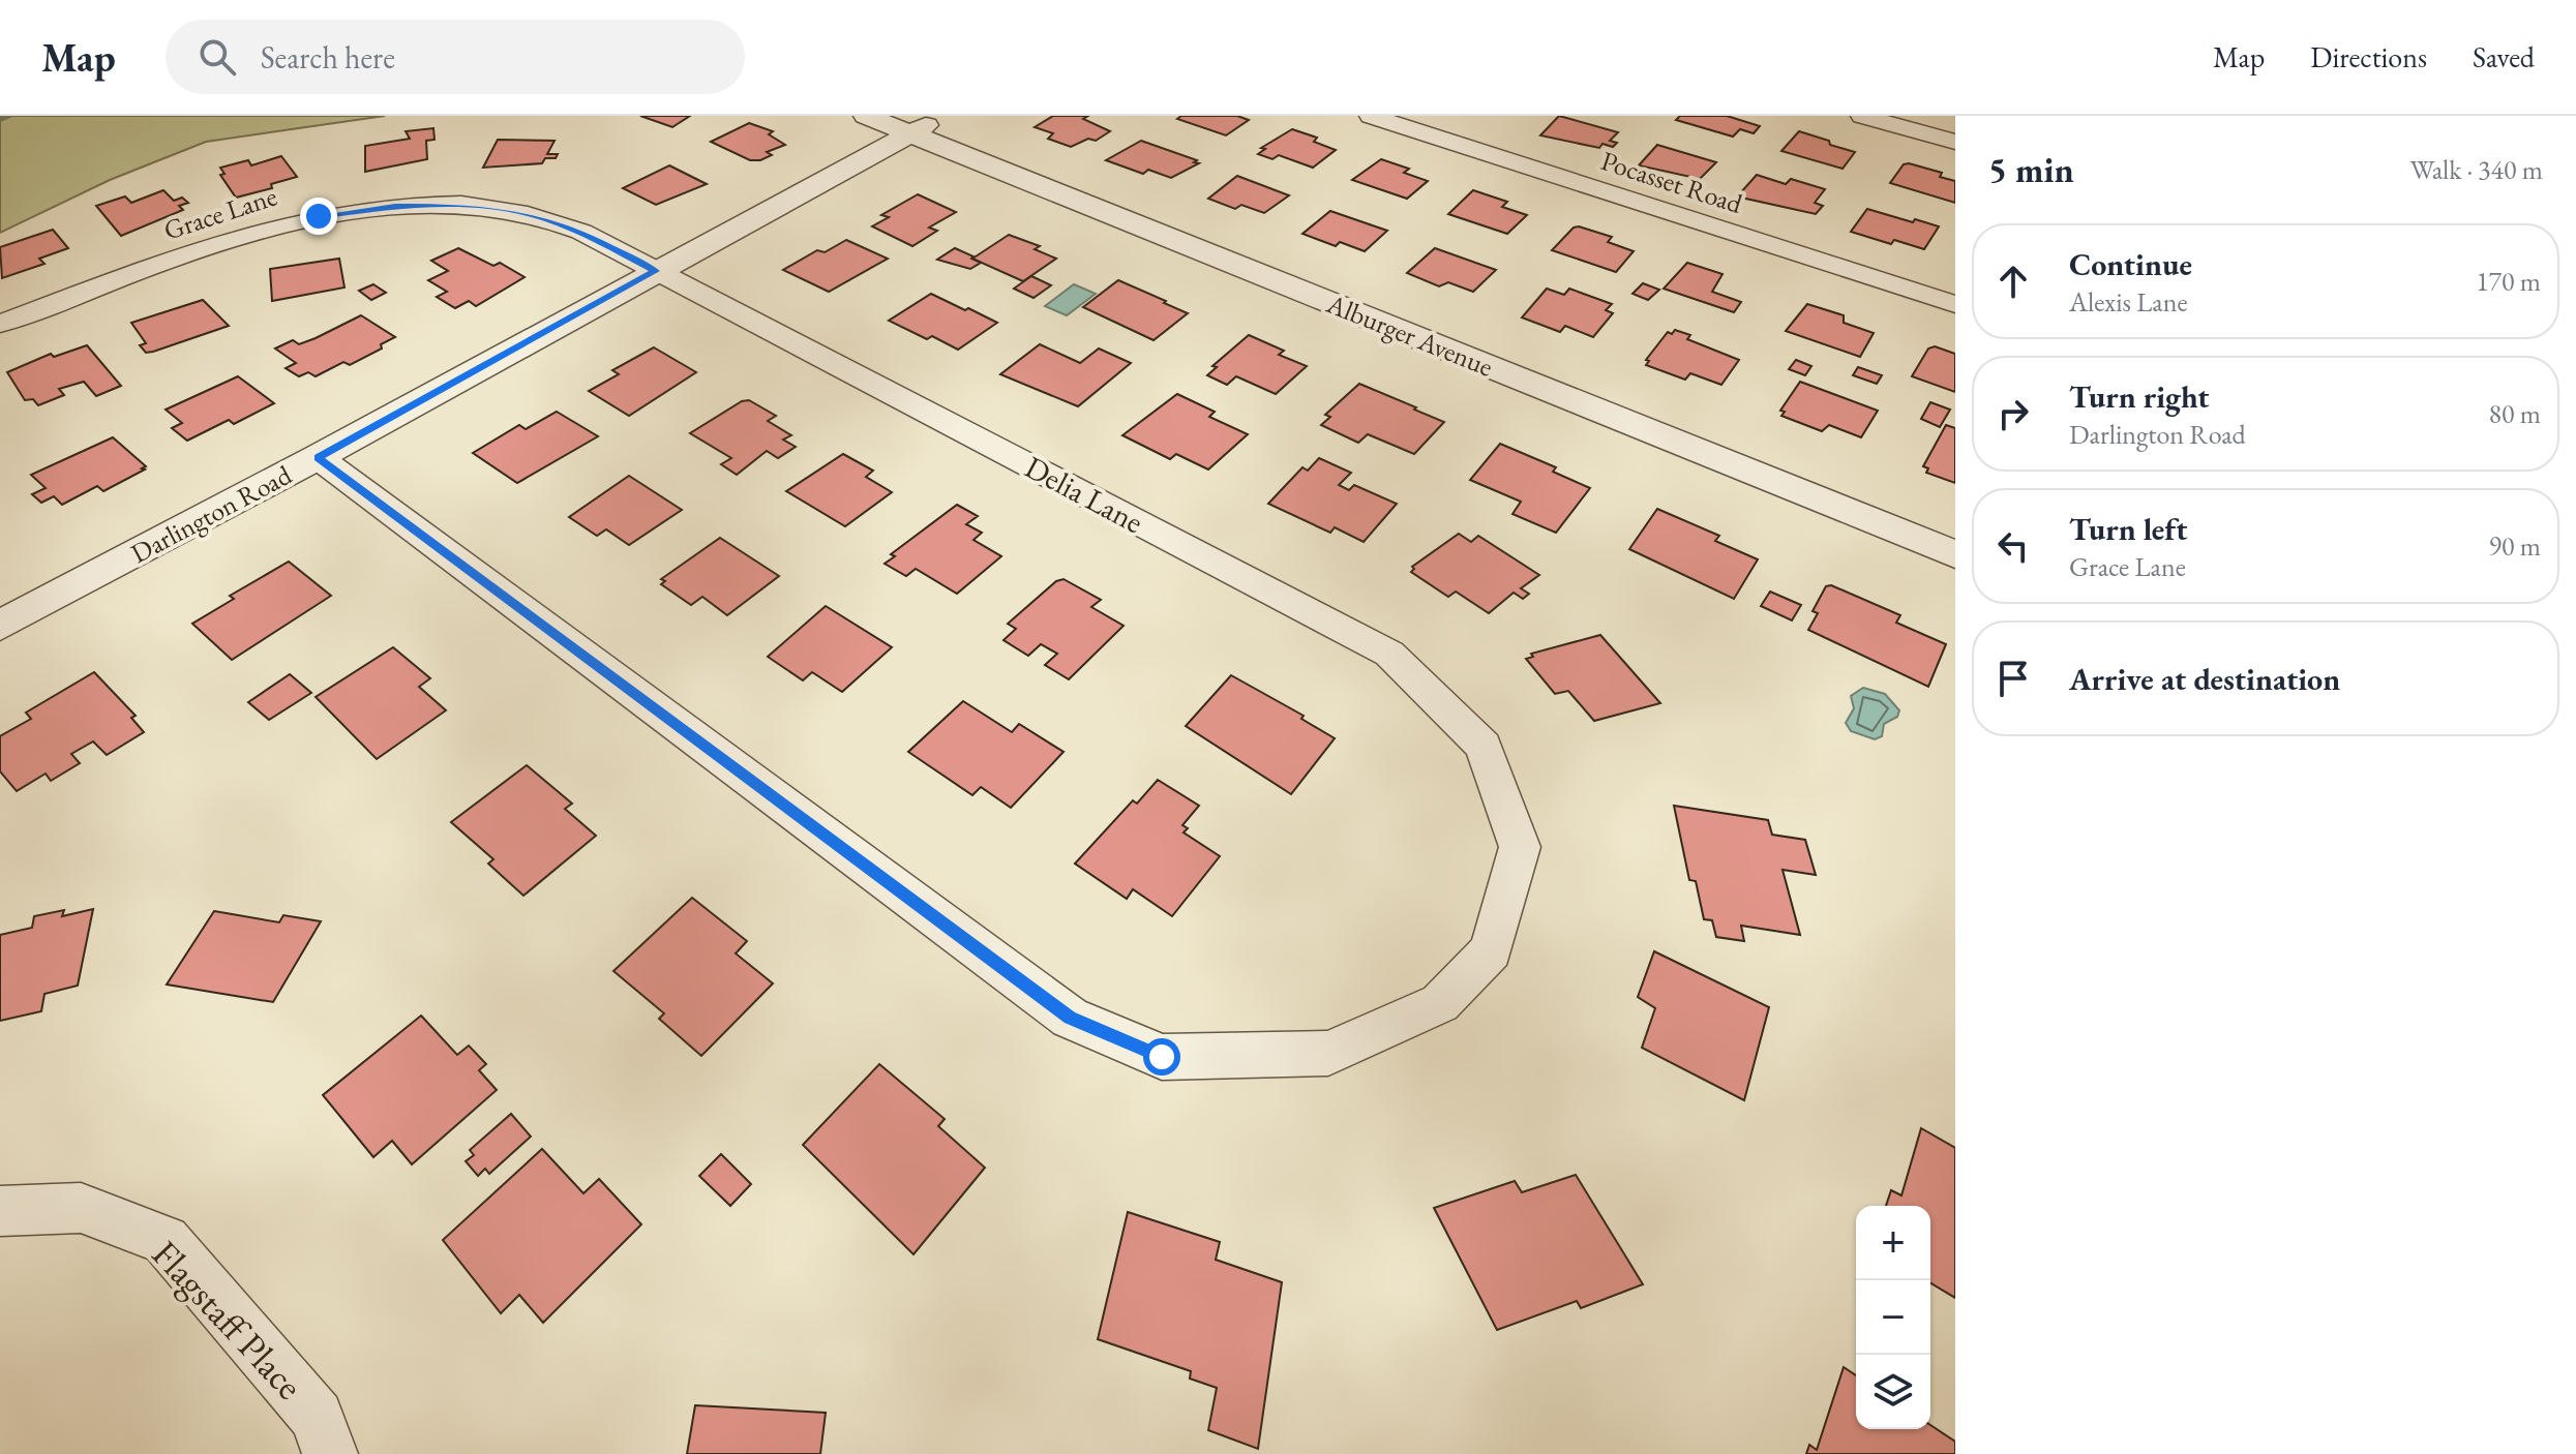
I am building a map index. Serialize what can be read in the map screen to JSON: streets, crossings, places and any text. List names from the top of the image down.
{
  "streets": {
    "street": [
      "Pocasset Road",
      "Grace Lane",
      "Alburger Avenue",
      "Delia Lane",
      "Darlington Road",
      "Flagstaff Place"
    ]
  },
  "crossings": [
    ["Grace Lane", "Delia Lane"],
    ["Grace Lane", "Darlington Road"],
    ["Alburger Avenue", "Darlington Road"],
    ["Delia Lane", "Darlington Road"]
  ],
  "page": {
    "header": "Map",
    "search": "Search here",
    "nav": ["Map", "Directions", "Saved"],
    "heading": ["5 min", "Walk · 340 m"],
    "list": [
      ["Continue", "Alexis Lane", "170 m"],
      ["Turn right", "Darlington Road", "80 m"],
      ["Turn left", "Grace Lane", "90 m"],
      "Arrive at destination"
    ],
    "map_buttons": ["+", "−"]
  }
}
